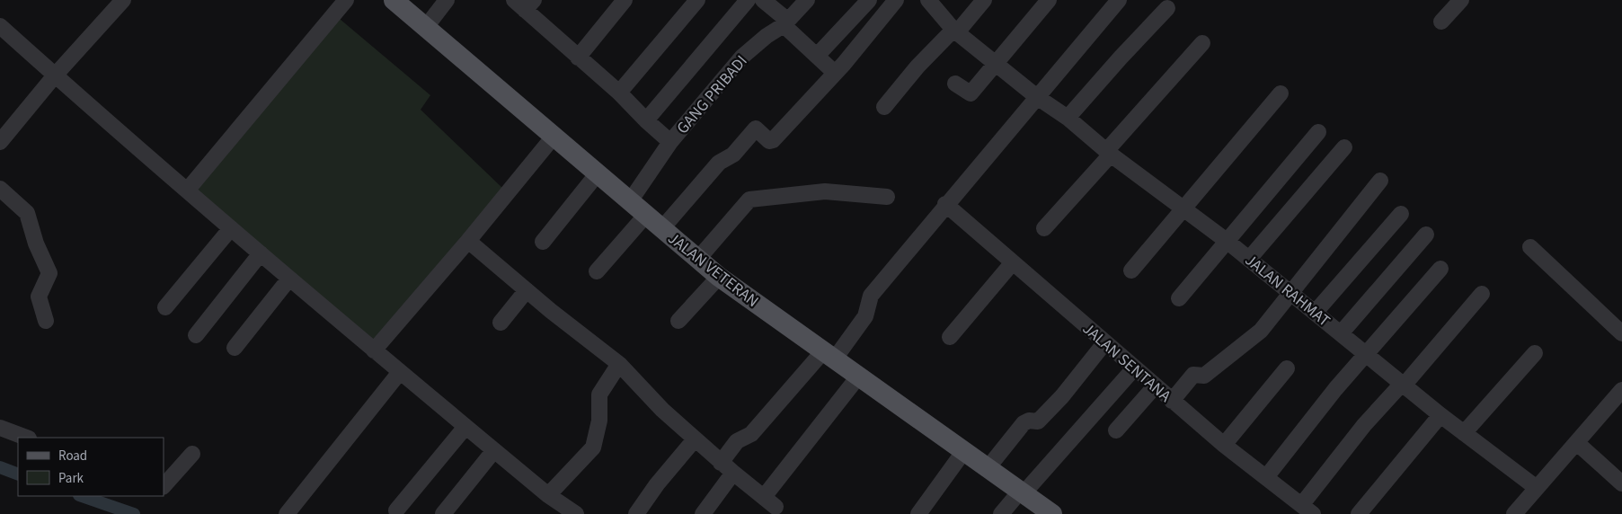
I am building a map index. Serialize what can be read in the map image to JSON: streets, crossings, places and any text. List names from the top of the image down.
{
  "streets": {
    "main road": ["JALAN VETERAN"],
    "street": ["GANG PRIBADI", "JALAN RAHMAT", "JALAN SENTANA"]
  },
  "crossings": [
    ["GANG PRIBADI", "JALAN VETERAN"]
  ],
  "legend": ["Road", "Park"]
}
